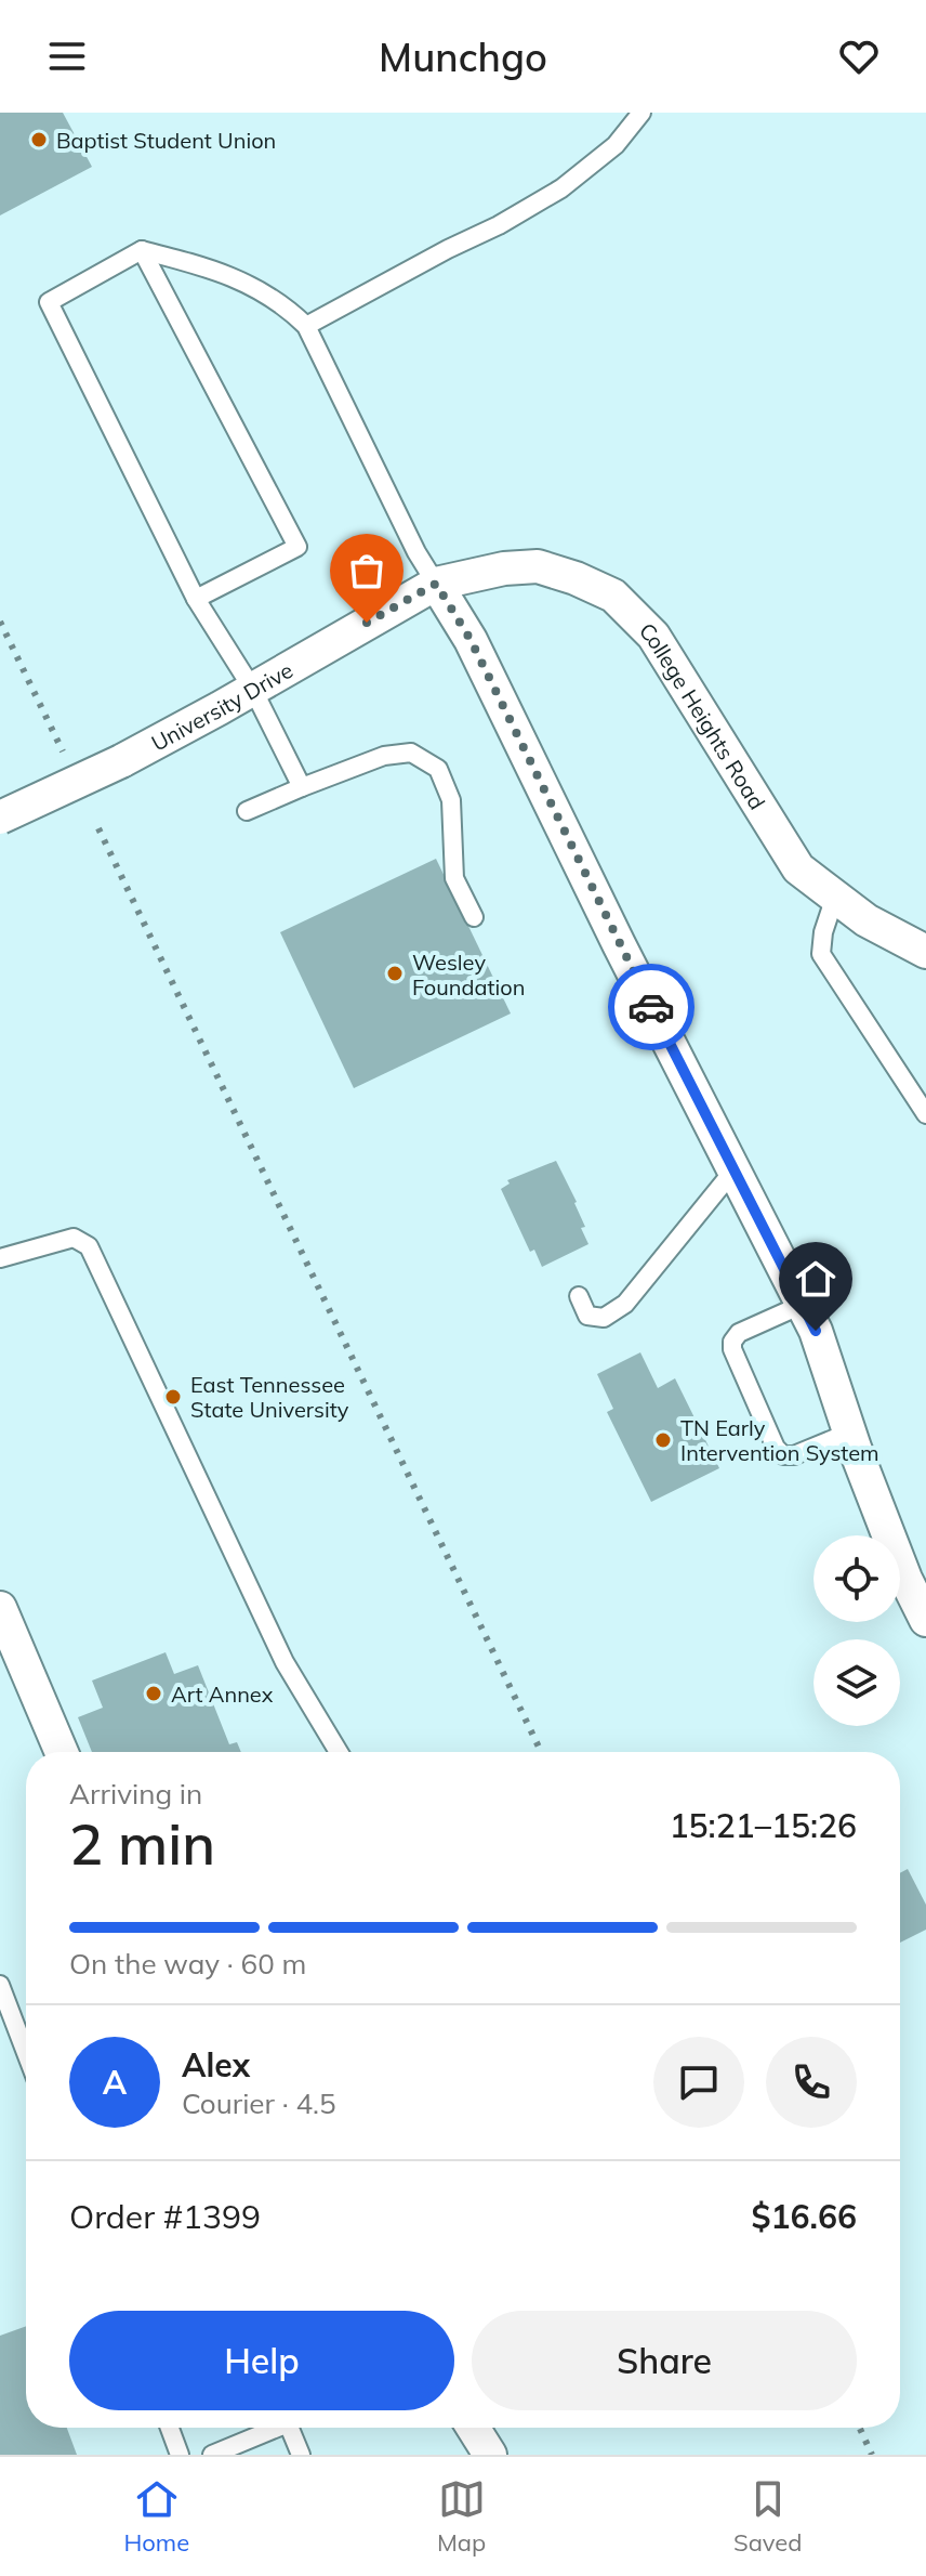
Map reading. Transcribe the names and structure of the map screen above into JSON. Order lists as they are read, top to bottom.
{
  "streets": {
    "street": ["University Drive", "College Heights Road"]
  },
  "crossings": [
    ["University Drive", "College Heights Road"]
  ],
  "places": [
    "Baptist Student Union",
    "Wesley Foundation",
    "East Tennessee State University",
    "TN Early Intervention System",
    "Art Annex"
  ],
  "page": {
    "header": "Munchgo",
    "heading": ["2 min", "Arriving in", "15:21–15:26"],
    "panel": [
      "Alex",
      "Courier · 4.5",
      "Order #1399",
      "$16.66"
    ],
    "bar": "On the way · 60 m",
    "round": "A",
    "buttons": ["Help", "Share"],
    "tabs": ["Home", "Map", "Saved"]
  }
}
